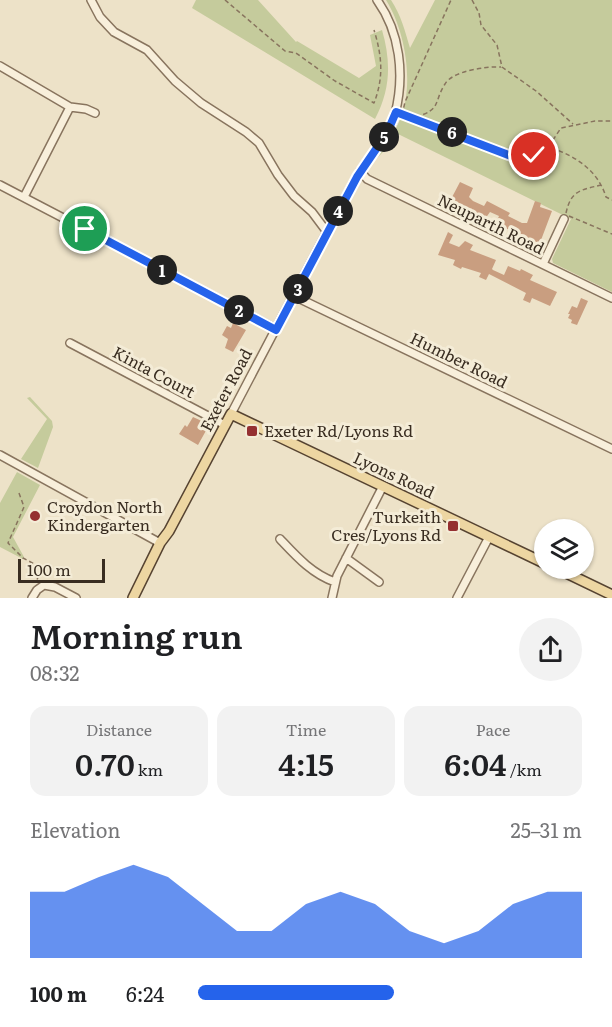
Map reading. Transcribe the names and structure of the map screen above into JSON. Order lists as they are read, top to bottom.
{
  "streets": {
    "main road": ["Exeter Road", "Lyons Road"],
    "street": ["Neuparth Road", "Humber Road", "Kinta Court"]
  },
  "crossings": [
    ["Neuparth Road", "Exeter Road"],
    ["Humber Road", "Exeter Road"],
    ["Kinta Court", "Exeter Road"],
    ["Exeter Road", "Lyons Road"]
  ],
  "places": {
    "transit": ["Exeter Rd/Lyons Rd", "Turkeith Cres/Lyons Rd"],
    "other": ["Croydon North Kindergarten"]
  },
  "scale_bar": "100 m",
  "page": {
    "pins": [
      "6",
      "5",
      "4",
      "1",
      "3",
      "2"
    ],
    "scale": "100 m",
    "heading": ["Morning run", "08:32"],
    "stats": [
      ["Distance", "0.70 km"],
      ["Time", "4:15"],
      ["Pace", "6:04 /km"]
    ],
    "chart": ["Elevation", "25–31 m"],
    "list": [
      {
        "name": "100 m",
        "note": "6:24"
      }
    ]
  }
}
